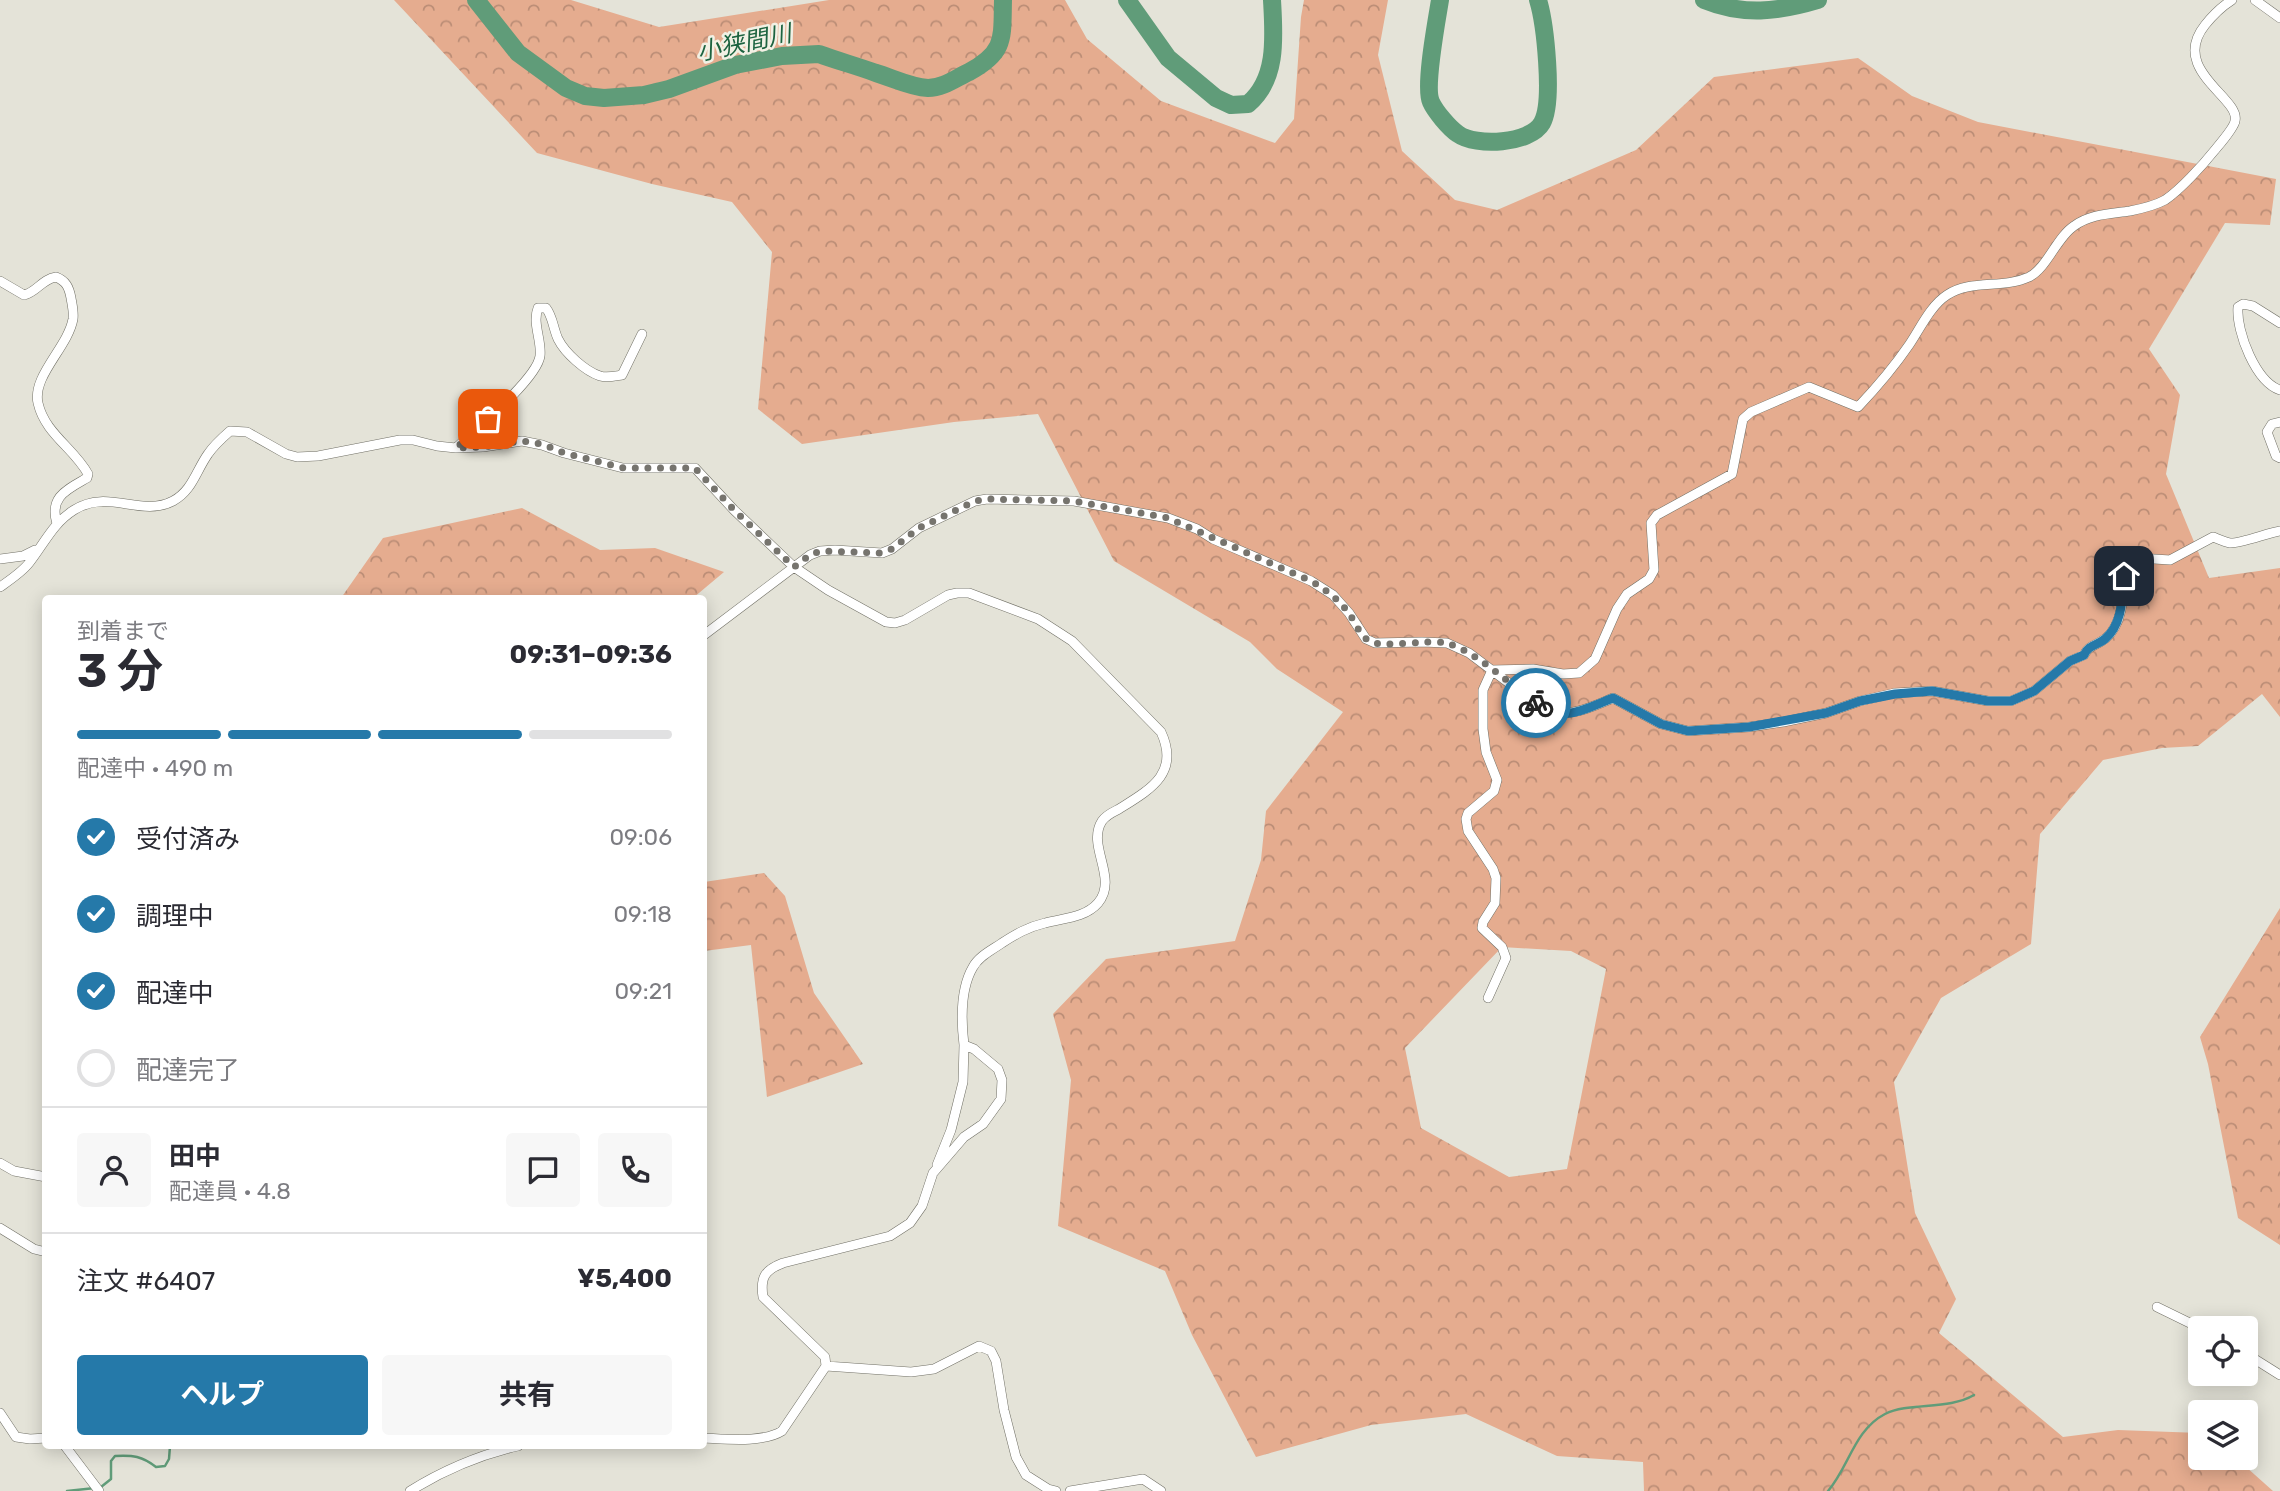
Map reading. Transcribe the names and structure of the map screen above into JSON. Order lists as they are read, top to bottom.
{
  "water": ["小狭間川"],
  "page": {
    "heading": ["3 分", "到着まで", "09:31–09:36"],
    "panel": [
      "田中",
      "配達員 · 4.8",
      "注文 #6407",
      "¥5,400"
    ],
    "bar": "配達中 · 490 m",
    "list": [
      ["受付済み", "09:06"],
      ["調理中", "09:18"],
      ["配達中", "09:21"],
      "配達完了"
    ],
    "buttons": ["ヘルプ", "共有"]
  }
}
